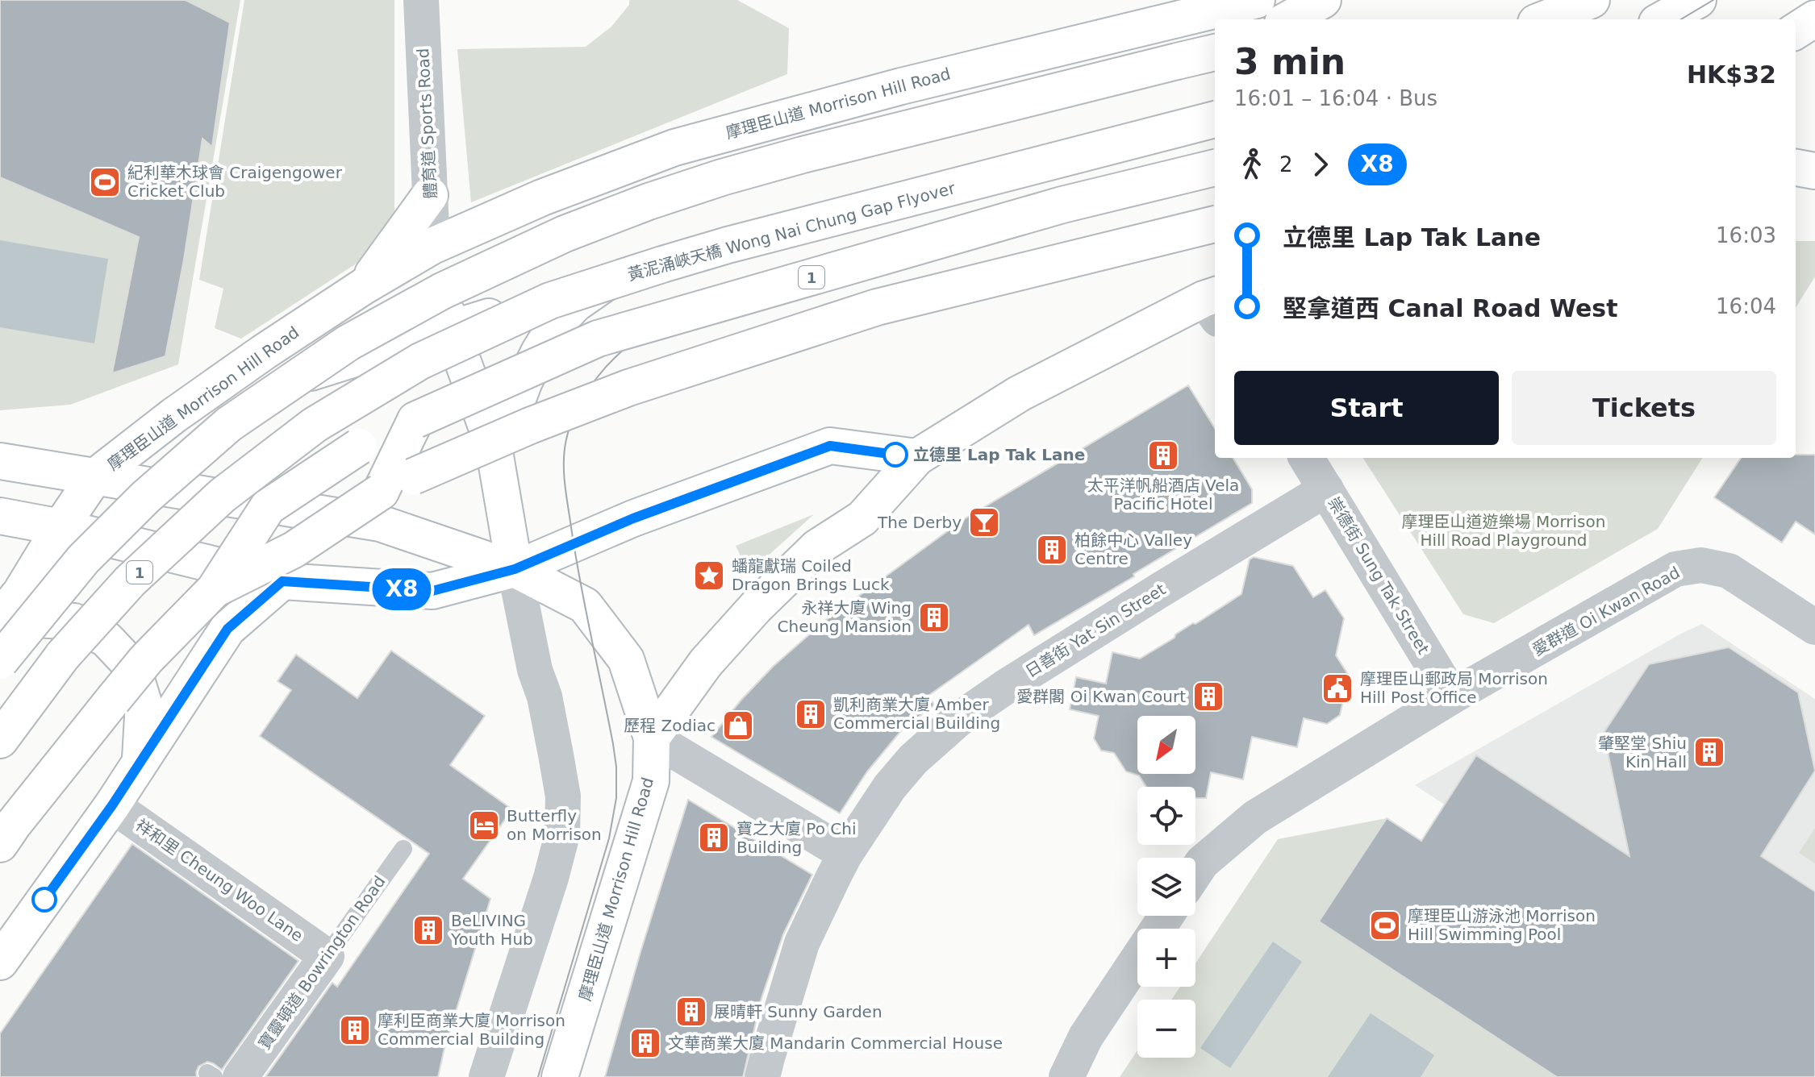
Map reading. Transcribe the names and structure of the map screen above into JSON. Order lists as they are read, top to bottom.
{
  "streets": {
    "main road": ["摩理臣山道 Morrison Hill Road", "黃泥涌峽天橋 Wong Nai Chung Gap Flyover", "1"],
    "street": [
      "體育道 Sports Road",
      "崇德街 Sung Tak Street",
      "愛群道 Oi Kwan Road",
      "日善街 Yat Sin Street",
      "祥和里 Cheung Woo Lane",
      "寶靈頓道 Bowrington Road"
    ]
  },
  "crossings": [
    ["摩理臣山道 Morrison Hill Road", "體育道 Sports Road"],
    ["崇德街 Sung Tak Street", "愛群道 Oi Kwan Road"],
    ["崇德街 Sung Tak Street", "日善街 Yat Sin Street"],
    ["祥和里 Cheung Woo Lane", "寶靈頓道 Bowrington Road"]
  ],
  "parks": ["摩理臣山道遊樂場 Morrison Hill Road Playground"],
  "places": {
    "sports": ["紀利華木球會 Craigengower Cricket Club", "摩理臣山游泳池 Morrison Hill Swimming Pool"],
    "other": ["立德里 Lap Tak Lane"],
    "building": [
      "太平洋帆船酒店 Vela Pacific Hotel",
      "柏餘中心 Valley Centre",
      "永祥大廈 Wing Cheung Mansion",
      "愛群閣 Oi Kwan Court",
      "凱利商業大廈 Amber Commercial Building",
      "肇堅堂 Shiu Kin Hall",
      "寶之大廈 Po Chi Building",
      "BeLIVING Youth Hub",
      "展晴軒 Sunny Garden",
      "摩利臣商業大廈 Morrison Commercial Building",
      "文華商業大廈 Mandarin Commercial House"
    ],
    "bar": ["The Derby"],
    "place": ["蟠龍獻瑞 Coiled Dragon Brings Luck"],
    "public building": ["摩理臣山郵政局 Morrison Hill Post Office"],
    "shop": ["歷程 Zodiac"],
    "hotel": ["Butterfly on Morrison"]
  },
  "lines": ["bus line X8"],
  "north": "bottom left",
  "page": {
    "on_map": "X8",
    "heading": ["3 min", "16:01 – 16:04 · Bus", "HK$32"],
    "legs": ["2", "X8"],
    "list": [
      {
        "name": "立德里 Lap Tak Lane",
        "value": "16:03"
      },
      {
        "name": "堅拿道西 Canal Road West",
        "value": "16:04"
      }
    ],
    "buttons": ["Start", "Tickets"],
    "map_buttons": ["+", "−"]
  }
}
